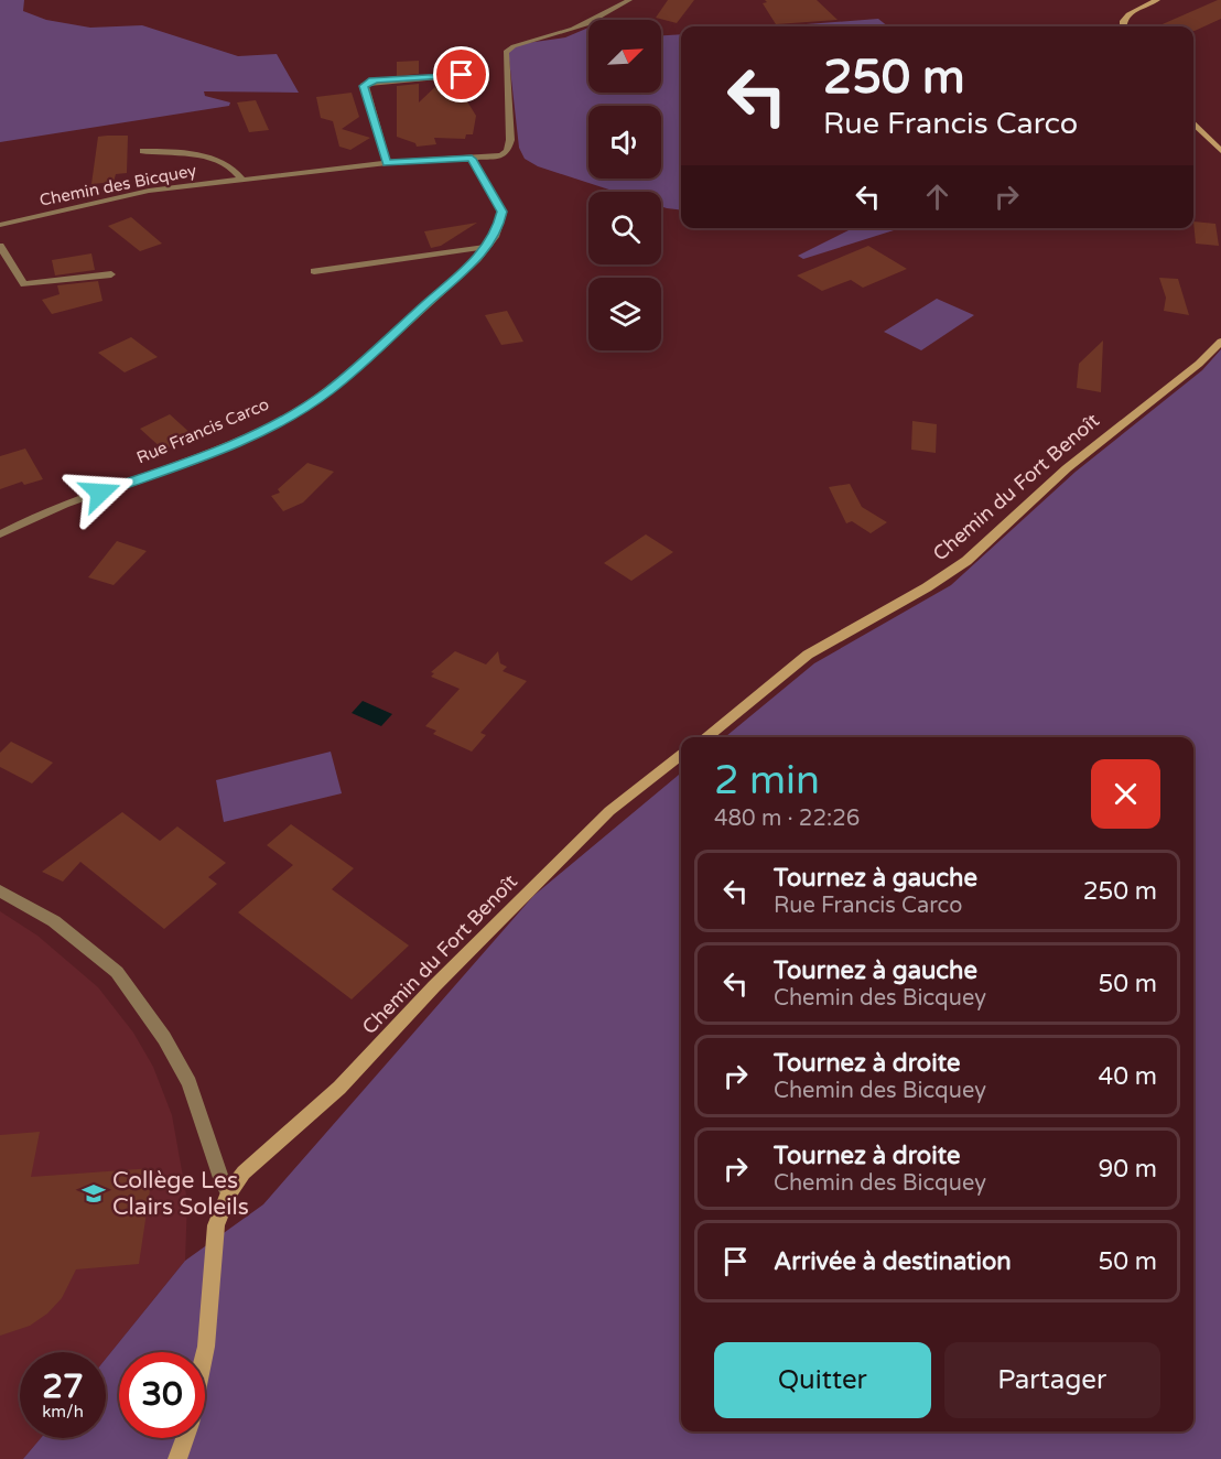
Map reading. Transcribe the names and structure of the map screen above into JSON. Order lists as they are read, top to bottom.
{
  "streets": {
    "street": ["Chemin des Bicquey", "Rue Francis Carco", "Chemin du Fort Benoît"]
  },
  "crossings": [
    ["Chemin des Bicquey", "Rue Francis Carco"]
  ],
  "places": {
    "school or university": ["Collège Les Clairs Soleils"]
  },
  "north": "top right",
  "page": {
    "turn": ["250 m", "Rue Francis Carco"],
    "heading": ["2 min", "480 m · 22:26"],
    "list": [
      {
        "name": "Tournez à gauche",
        "note": "Rue Francis Carco",
        "value": "250 m"
      },
      {
        "name": "Tournez à gauche",
        "note": "Chemin des Bicquey",
        "value": "50 m"
      },
      {
        "name": "Tournez à droite",
        "note": "Chemin des Bicquey",
        "value": "40 m"
      },
      {
        "name": "Tournez à droite",
        "note": "Chemin des Bicquey",
        "value": "90 m"
      },
      {
        "name": "Arrivée à destination",
        "value": "50 m"
      }
    ],
    "buttons": ["Quitter", "Partager"],
    "speed": "27 km/h",
    "limit": "30"
  }
}
